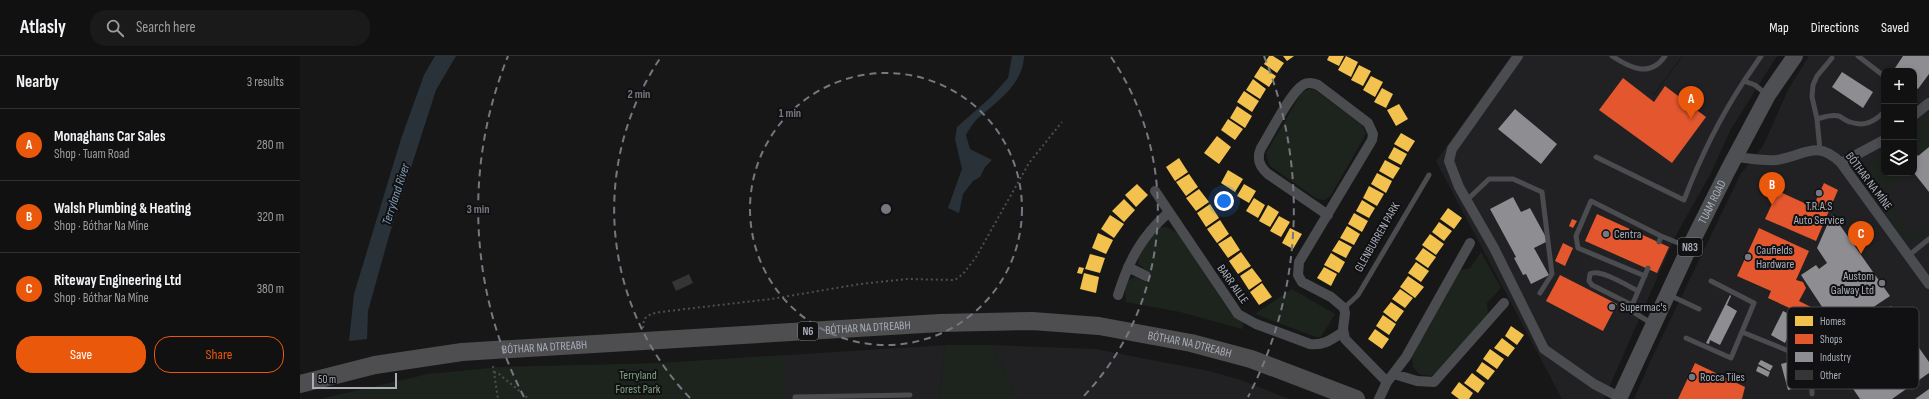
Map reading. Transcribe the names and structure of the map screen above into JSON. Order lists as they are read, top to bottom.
{
  "streets": {
    "highway": ["BÓTHAR NA DTREABH", "N6"],
    "main road": ["TUAM ROAD", "N83"],
    "street": ["BÓTHAR NA MÍNE", "BARR AILLE"],
    "lane": ["GLENBURREN PARK"]
  },
  "water": ["Terryland River"],
  "parks": ["Terryland Forest Park"],
  "places": [
    "T.R.A.S Auto Service",
    "Centra",
    "Caufields Hardware",
    "Austom Galway Ltd",
    "Supermac's",
    "Rocca Tiles"
  ],
  "legend": [
    "Homes",
    "Shops",
    "Industry",
    "Other"
  ],
  "scale_bar": "50 m",
  "page": {
    "header": "Atlasly",
    "search": "Search here",
    "nav": ["Map", "Directions", "Saved"],
    "heading": ["Nearby", "3 results"],
    "map_buttons": ["+", "−"],
    "pins": ["A", "B", "C"],
    "list": [
      {
        "mark": "A",
        "name": "Monaghans Car Sales",
        "note": "Shop · Tuam Road",
        "value": "280 m"
      },
      {
        "mark": "B",
        "name": "Walsh Plumbing & Heating",
        "note": "Shop · Bóthar Na Míne",
        "value": "320 m"
      },
      {
        "mark": "C",
        "name": "Riteway Engineering Ltd",
        "note": "Shop · Bóthar Na Míne",
        "value": "380 m"
      }
    ],
    "buttons": ["Save", "Share"],
    "scale": "50 m"
  },
  "rings": ["2 min", "1 min", "3 min"]
}
